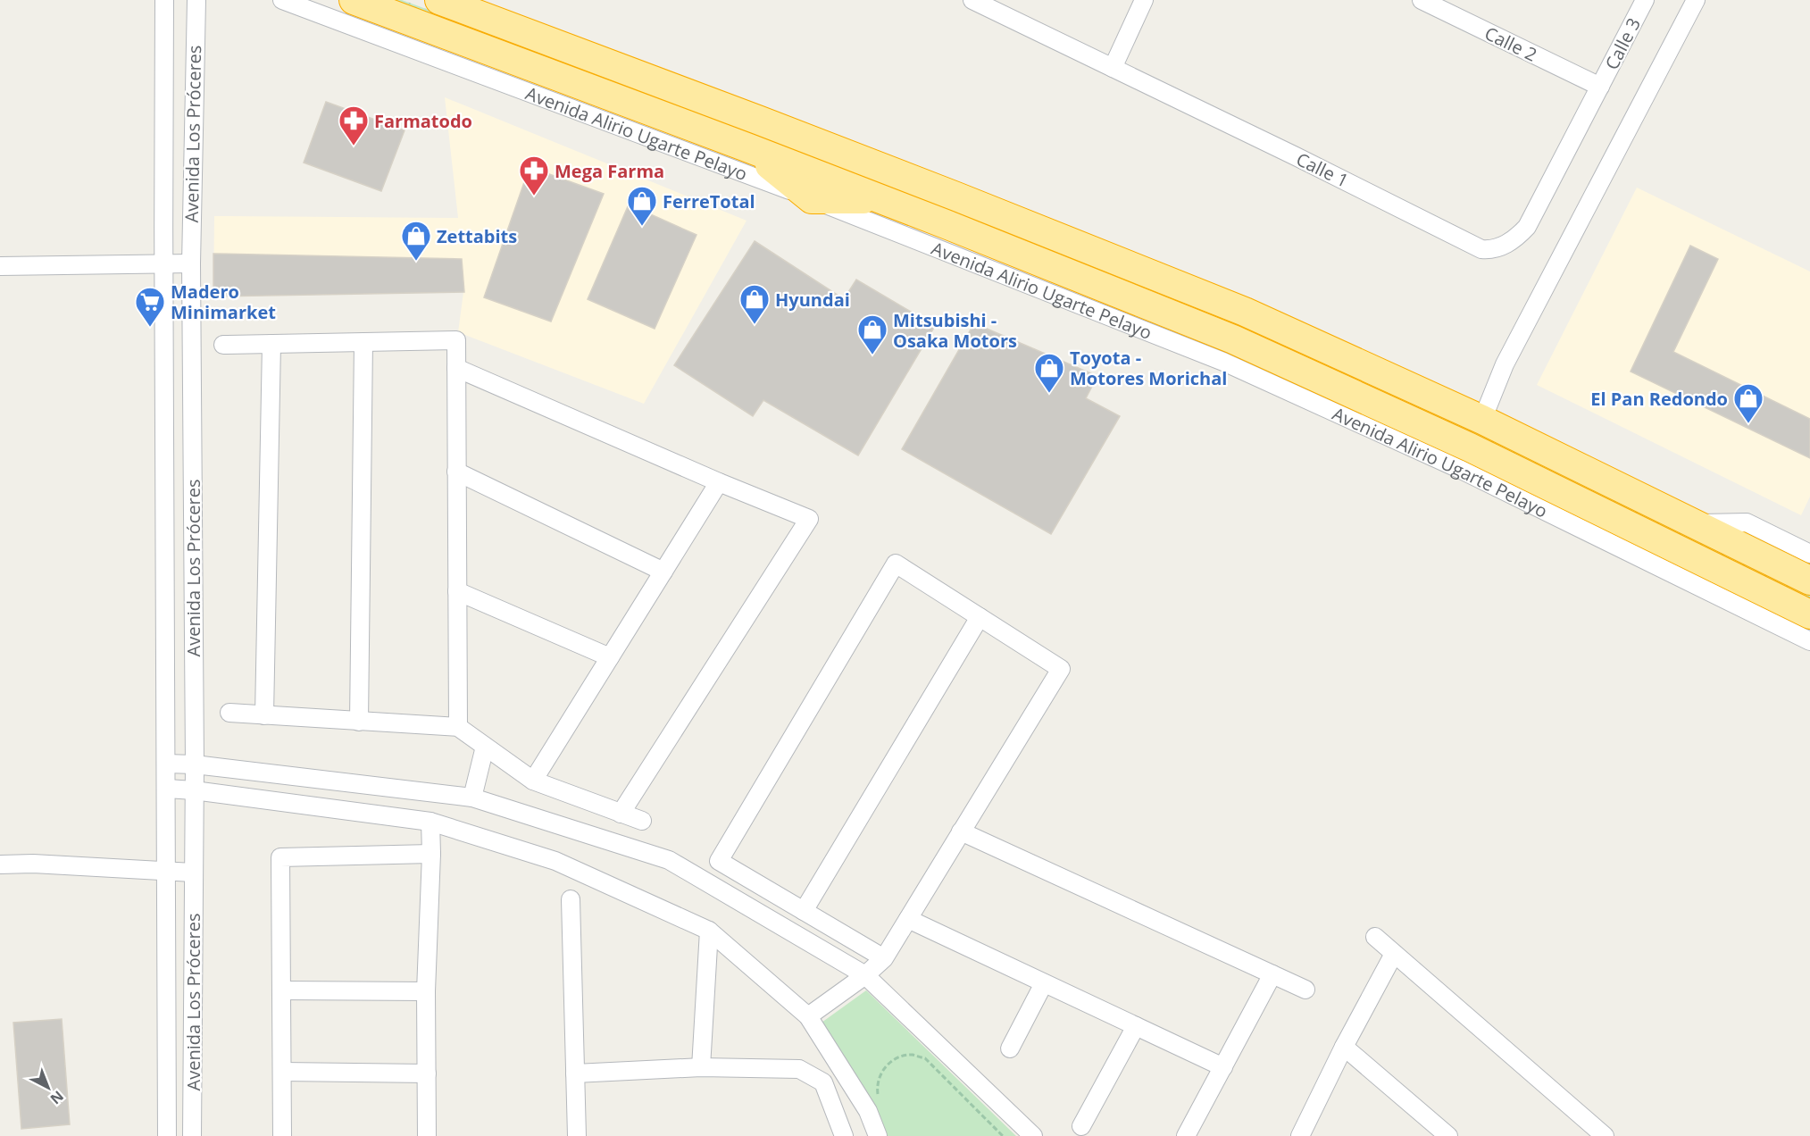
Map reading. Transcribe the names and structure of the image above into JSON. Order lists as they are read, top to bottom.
{
  "streets": {
    "highway": ["Avenida Alirio Ugarte Pelayo"],
    "street": [
      "Calle 2",
      "Calle 3",
      "Avenida Los Próceres",
      "Calle 1"
    ]
  },
  "crossings": [
    ["Calle 2", "Calle 3"],
    ["Calle 2", "Calle 1"],
    ["Calle 3", "Calle 1"]
  ],
  "places": {
    "pharmacy": ["Farmatodo", "Mega Farma"],
    "shop": [
      "FerreTotal",
      "Zettabits",
      "Hyundai",
      "Mitsubishi - Osaka Motors",
      "Toyota - Motores Morichal",
      "El Pan Redondo"
    ],
    "supermarket": ["Madero Minimarket"]
  },
  "north": "bottom right"
}
